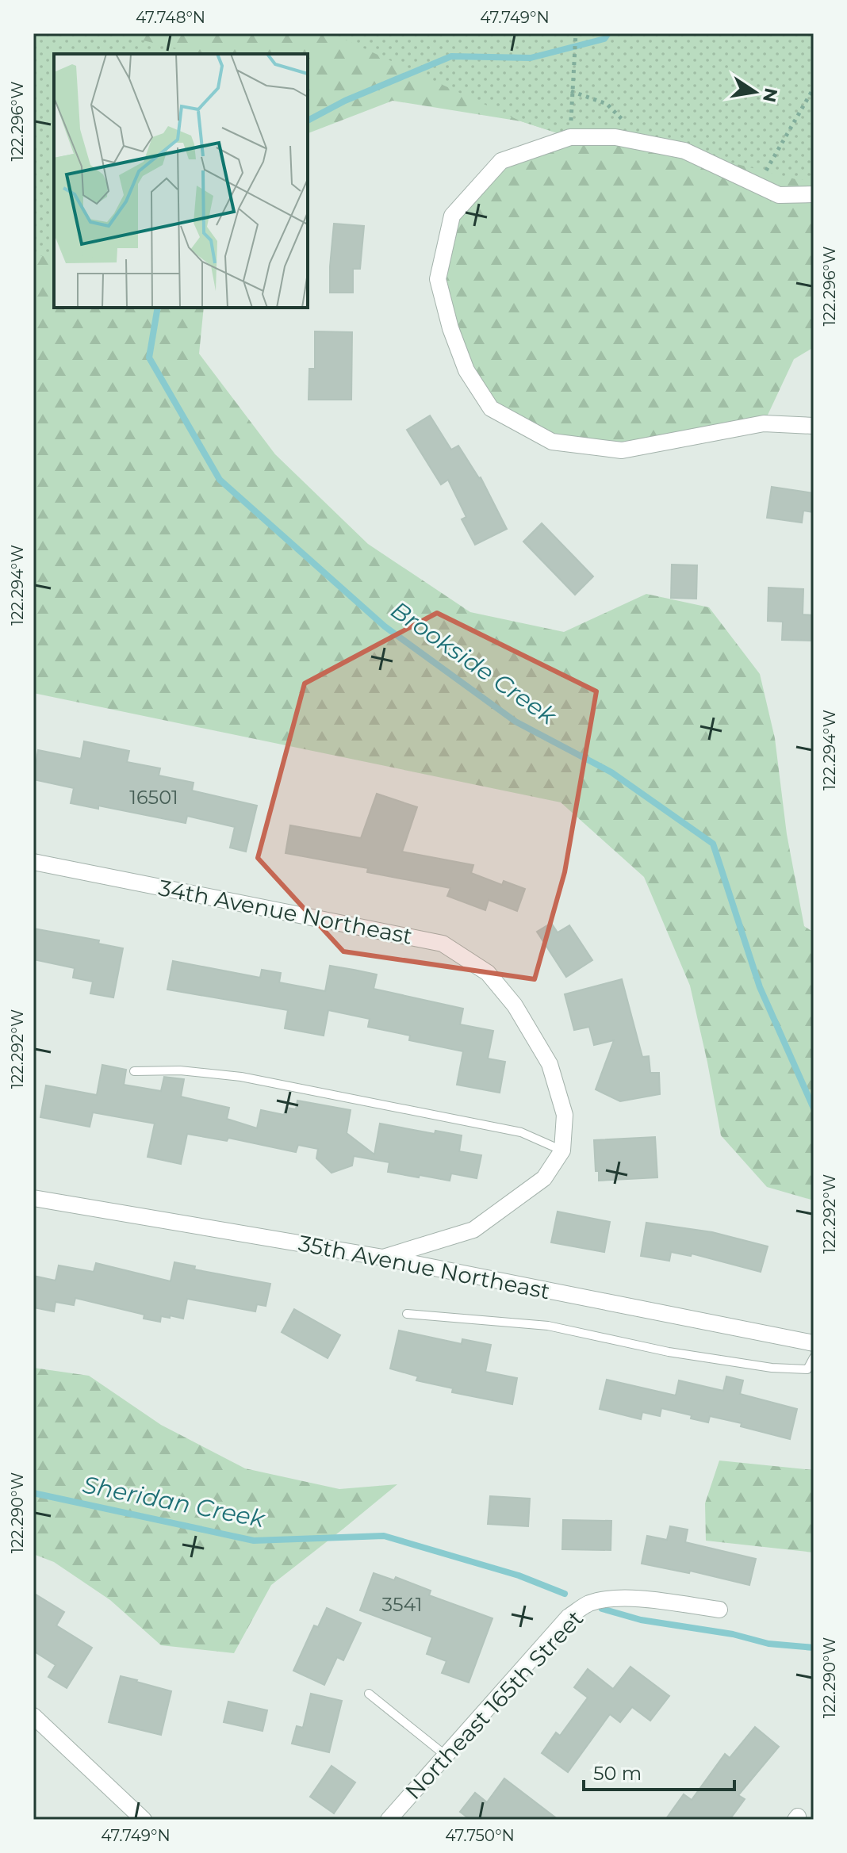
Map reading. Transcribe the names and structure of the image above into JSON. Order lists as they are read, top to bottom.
{
  "streets": {
    "street": ["34th Avenue Northeast", "35th Avenue Northeast", "Northeast 165th Street"]
  },
  "water": ["Brookside Creek", "Sheridan Creek"],
  "house_numbers": ["16501", "3541"],
  "scale_bar": "50 m",
  "north": "right",
  "coordinates": [
    "47.748°N",
    "47.749°N",
    "122.296°W",
    "122.294°W",
    "122.292°W",
    "122.290°W",
    "47.750°N"
  ]
}
